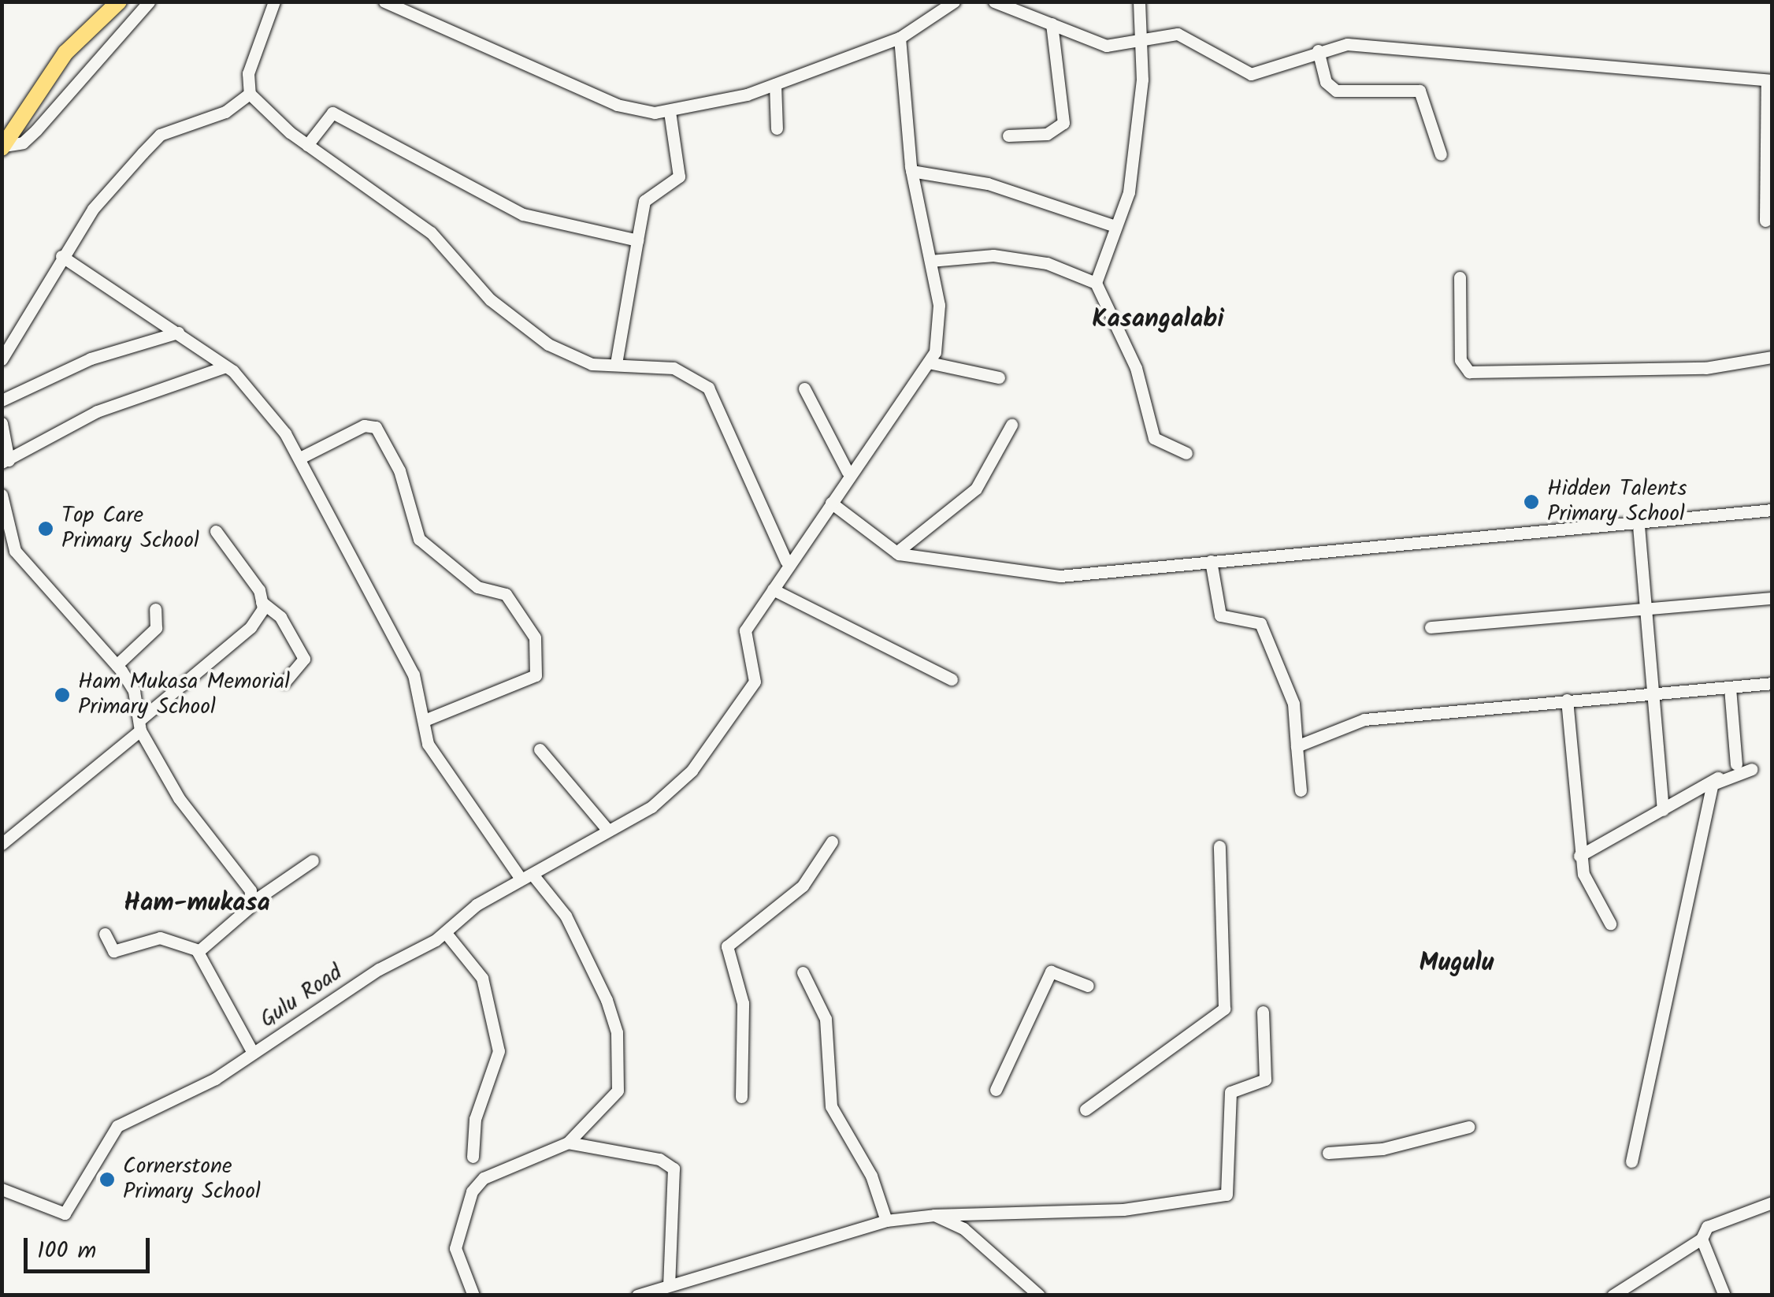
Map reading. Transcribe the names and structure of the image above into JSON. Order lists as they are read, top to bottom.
{
  "streets": {
    "street": ["Gulu Road"]
  },
  "districts": ["Kasangalabi", "Ham-mukasa", "Mugulu"],
  "places": [
    "Hidden Talents Primary School",
    "Top Care Primary School",
    "Ham Mukasa Memorial Primary School",
    "Cornerstone Primary School"
  ],
  "scale_bar": "100 m"
}
